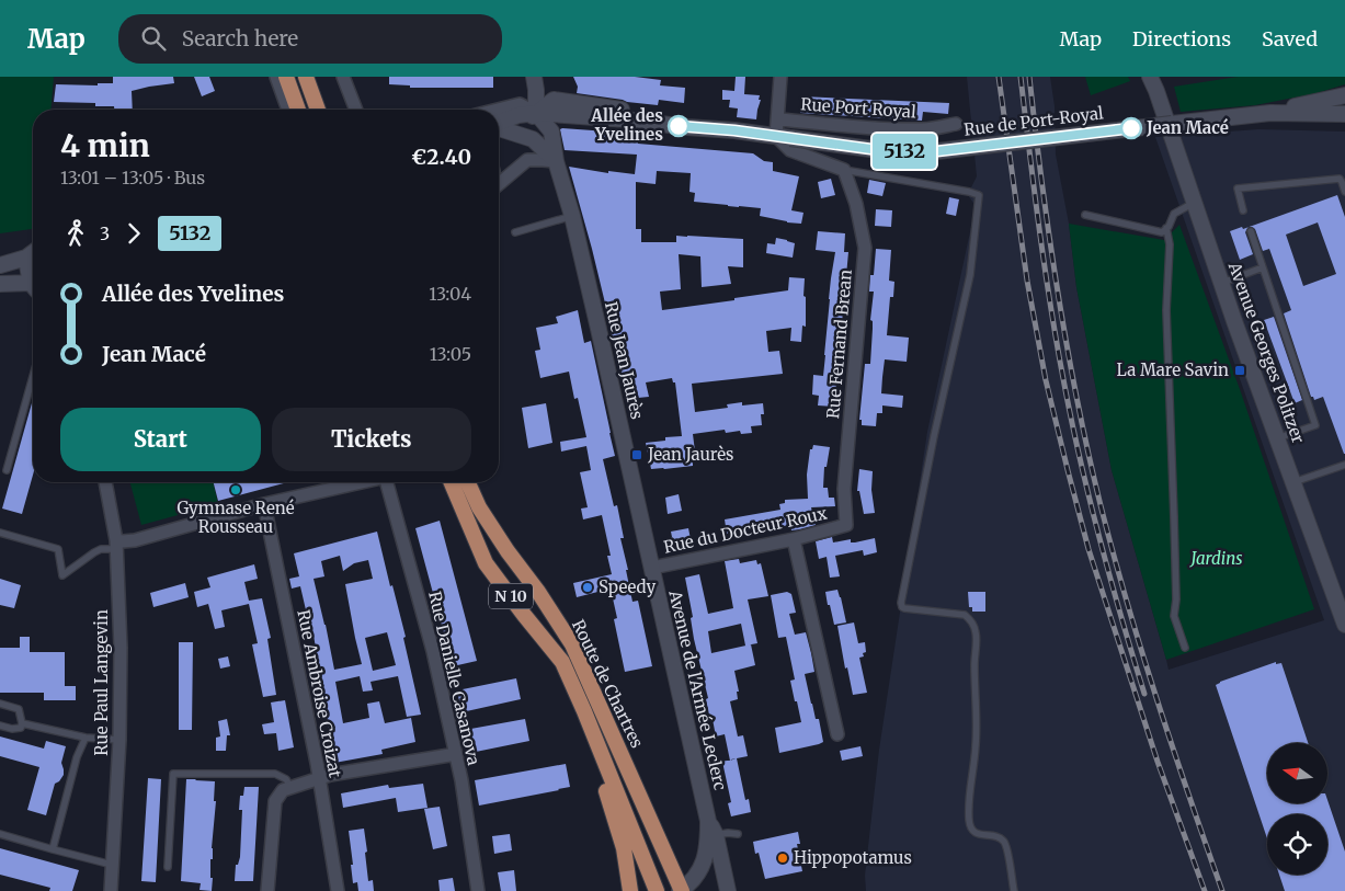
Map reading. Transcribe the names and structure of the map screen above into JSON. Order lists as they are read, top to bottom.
{
  "streets": {
    "main road": ["N 10", "Route de Chartres"],
    "street": [
      "Rue Port Royal",
      "Rue de Port-Royal",
      "Rue Fernand Brean",
      "Avenue Georges Politzer",
      "Rue Jean Jaurès",
      "Rue du Docteur Roux",
      "Rue Danielle Casanova",
      "Rue Paul Langevin",
      "Avenue de l'Armée Leclerc",
      "Rue Ambroise Croizat"
    ]
  },
  "crossings": [
    ["Rue Port Royal", "Rue de Port-Royal"],
    ["Rue de Port-Royal", "Rue Jean Jaurès"],
    ["Rue Fernand Brean", "Rue du Docteur Roux"],
    ["Rue Jean Jaurès", "Rue du Docteur Roux"],
    ["Rue Jean Jaurès", "Avenue de l'Armée Leclerc"],
    ["Rue du Docteur Roux", "Avenue de l'Armée Leclerc"],
    ["Route de Chartres", "Avenue de l'Armée Leclerc"]
  ],
  "parks": ["Jardins"],
  "places": {
    "other": [
      "Allée des Yvelines",
      "Jean Macé",
      "Gymnase René Rousseau",
      "Speedy",
      "Hippopotamus"
    ],
    "transit": ["La Mare Savin", "Jean Jaurès"]
  },
  "lines": ["bus line 5132"],
  "north": "left",
  "page": {
    "header": "Map",
    "search": "Search here",
    "nav": ["Map", "Directions", "Saved"],
    "on_map": "5132",
    "heading": ["4 min", "13:01 – 13:05 · Bus", "€2.40"],
    "legs": ["3", "5132"],
    "list": [
      {
        "name": "Allée des Yvelines",
        "value": "13:04"
      },
      {
        "name": "Jean Macé",
        "value": "13:05"
      }
    ],
    "buttons": ["Start", "Tickets"]
  }
}
